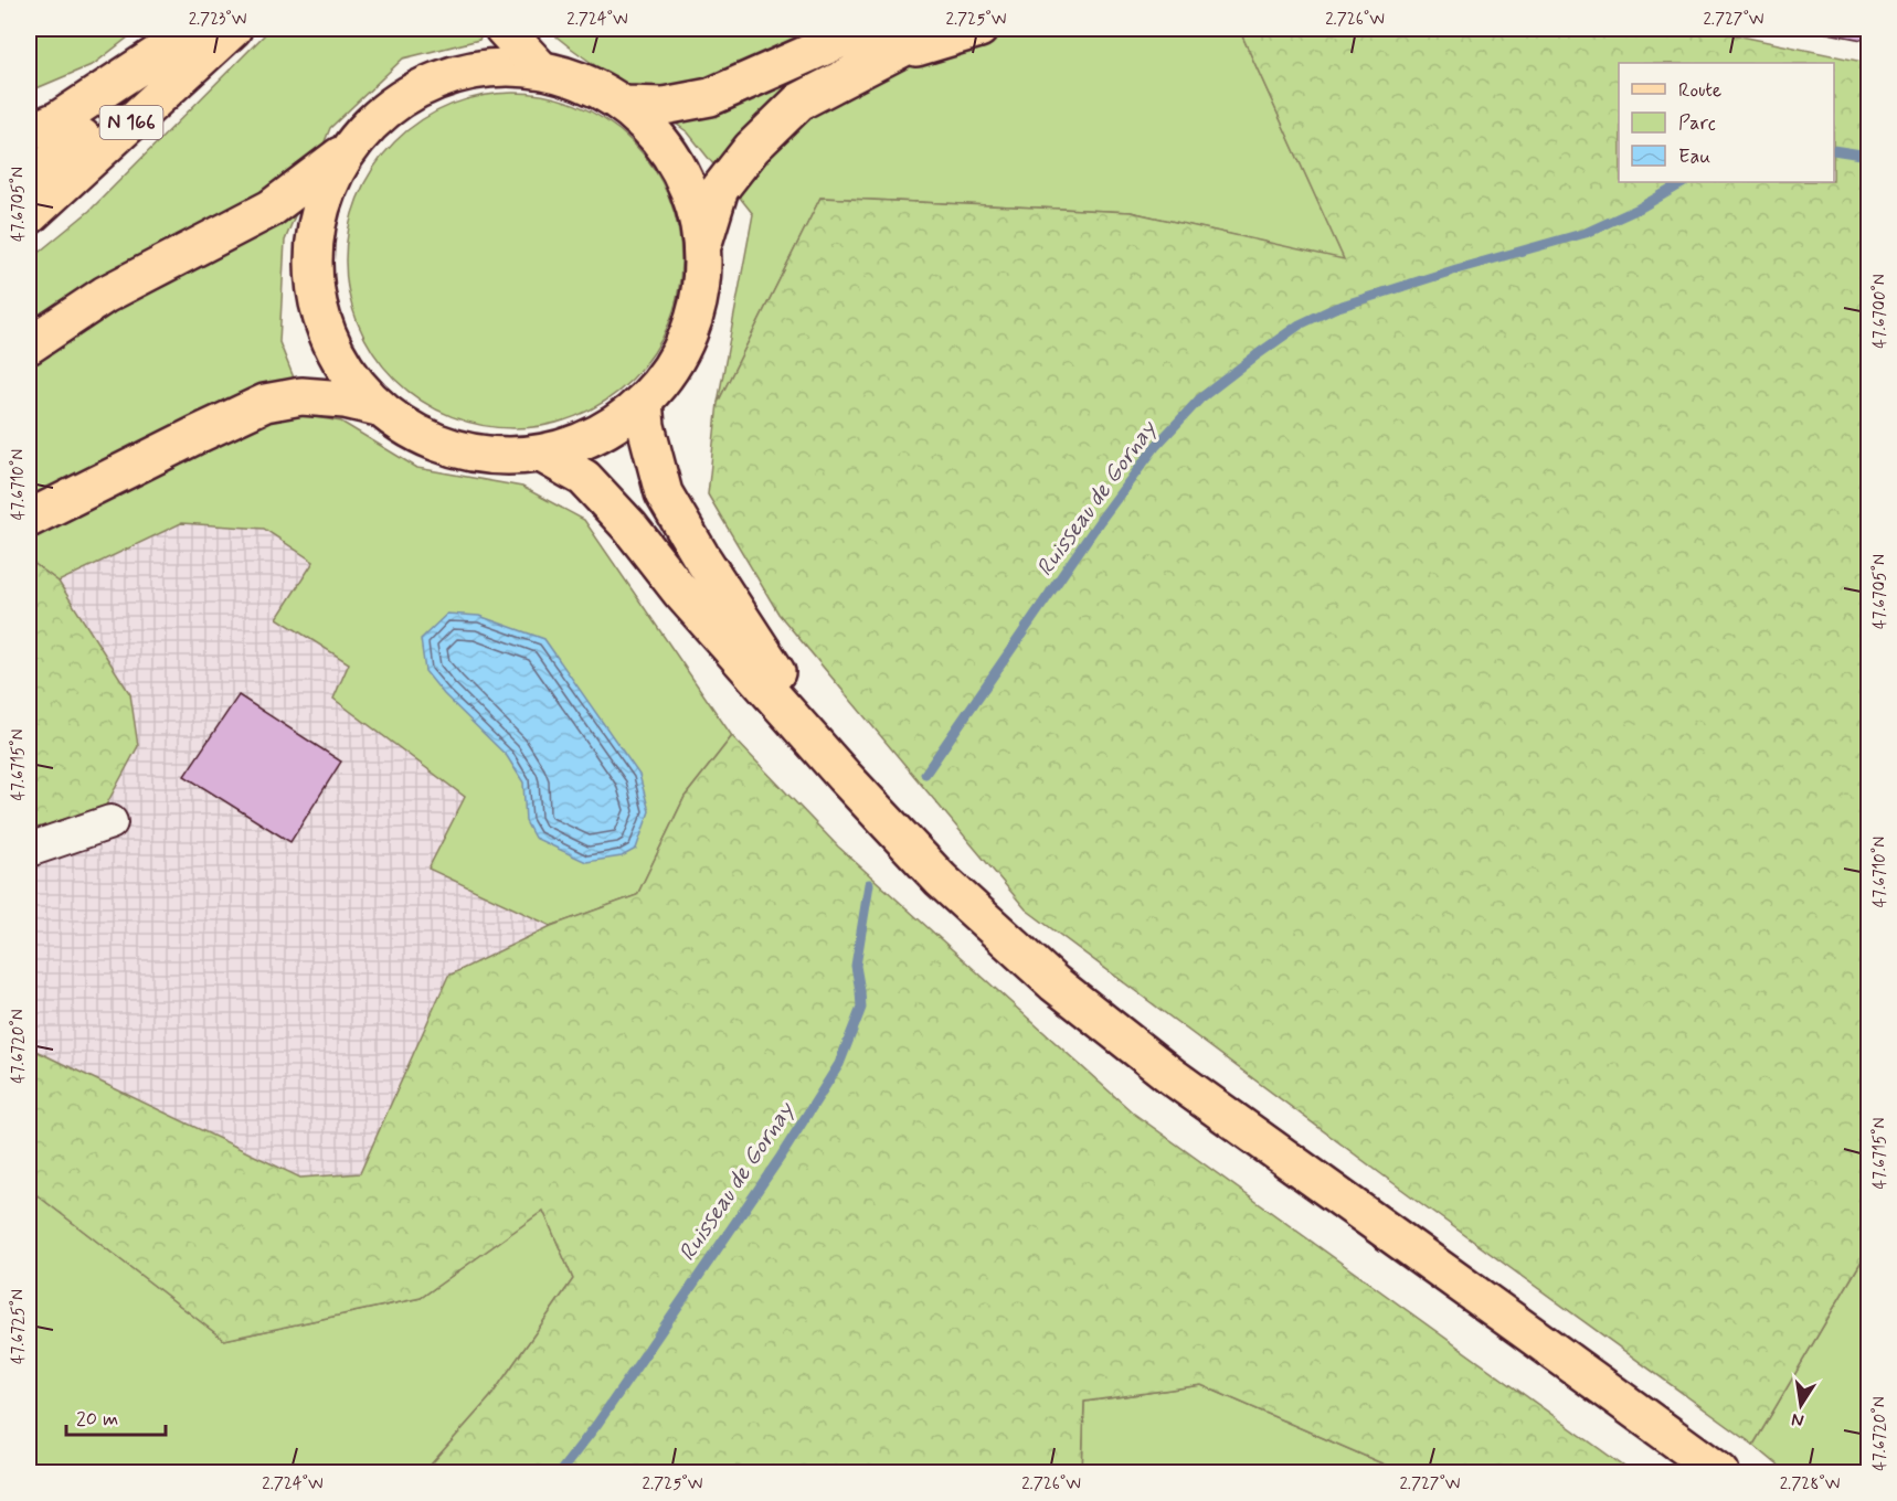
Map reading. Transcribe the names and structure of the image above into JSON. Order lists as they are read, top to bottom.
{
  "streets": {
    "main road": ["N 166"]
  },
  "water": ["Ruisseau de Gornay"],
  "legend": ["Route", "Parc", "Eau"],
  "scale_bar": "20 m",
  "north": "bottom",
  "coordinates": [
    "2.723°W",
    "2.724°W",
    "2.725°W",
    "2.726°W",
    "2.727°W",
    "47.6705°N",
    "47.6700°N",
    "47.6710°N",
    "47.6715°N",
    "47.6720°N",
    "47.6725°N",
    "2.728°W"
  ]
}
